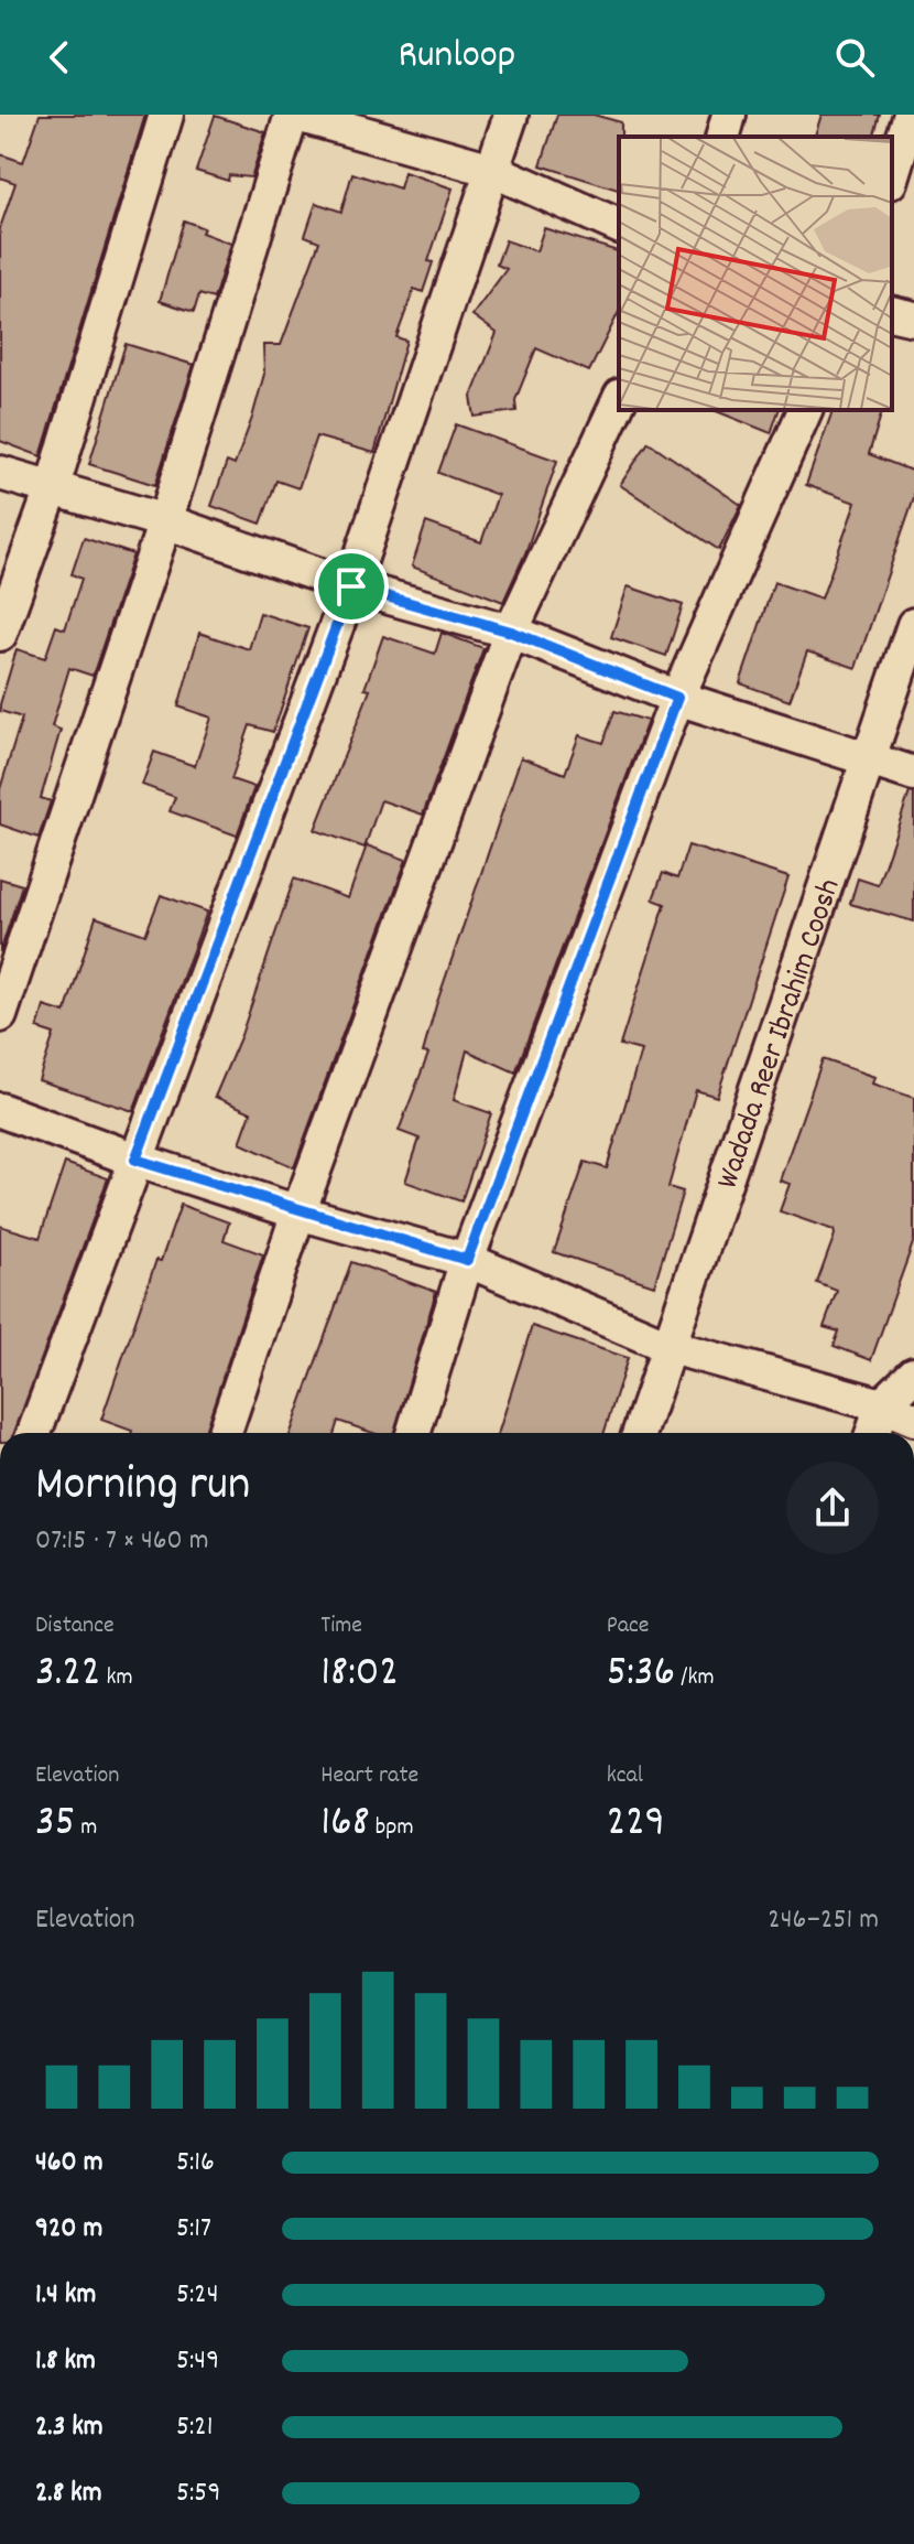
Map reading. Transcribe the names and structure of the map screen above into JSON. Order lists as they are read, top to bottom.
{
  "streets": {
    "street": ["Wadada Reer Ibrahim Coosh"]
  },
  "page": {
    "header": "Runloop",
    "heading": ["Morning run", "07:15 · 7 × 460 m"],
    "stats": [
      ["Distance", "3.22 km"],
      ["Time", "18:02"],
      ["Pace", "5:36 /km"],
      ["Elevation", "35 m"],
      ["Heart rate", "168 bpm"],
      ["kcal", "229"]
    ],
    "chart": ["Elevation", "246–251 m"],
    "list": [
      {
        "name": "460 m",
        "note": "5:16"
      },
      {
        "name": "920 m",
        "note": "5:17"
      },
      {
        "name": "1.4 km",
        "note": "5:24"
      },
      {
        "name": "1.8 km",
        "note": "5:49"
      },
      {
        "name": "2.3 km",
        "note": "5:21"
      },
      {
        "name": "2.8 km",
        "note": "5:59"
      }
    ]
  }
}
